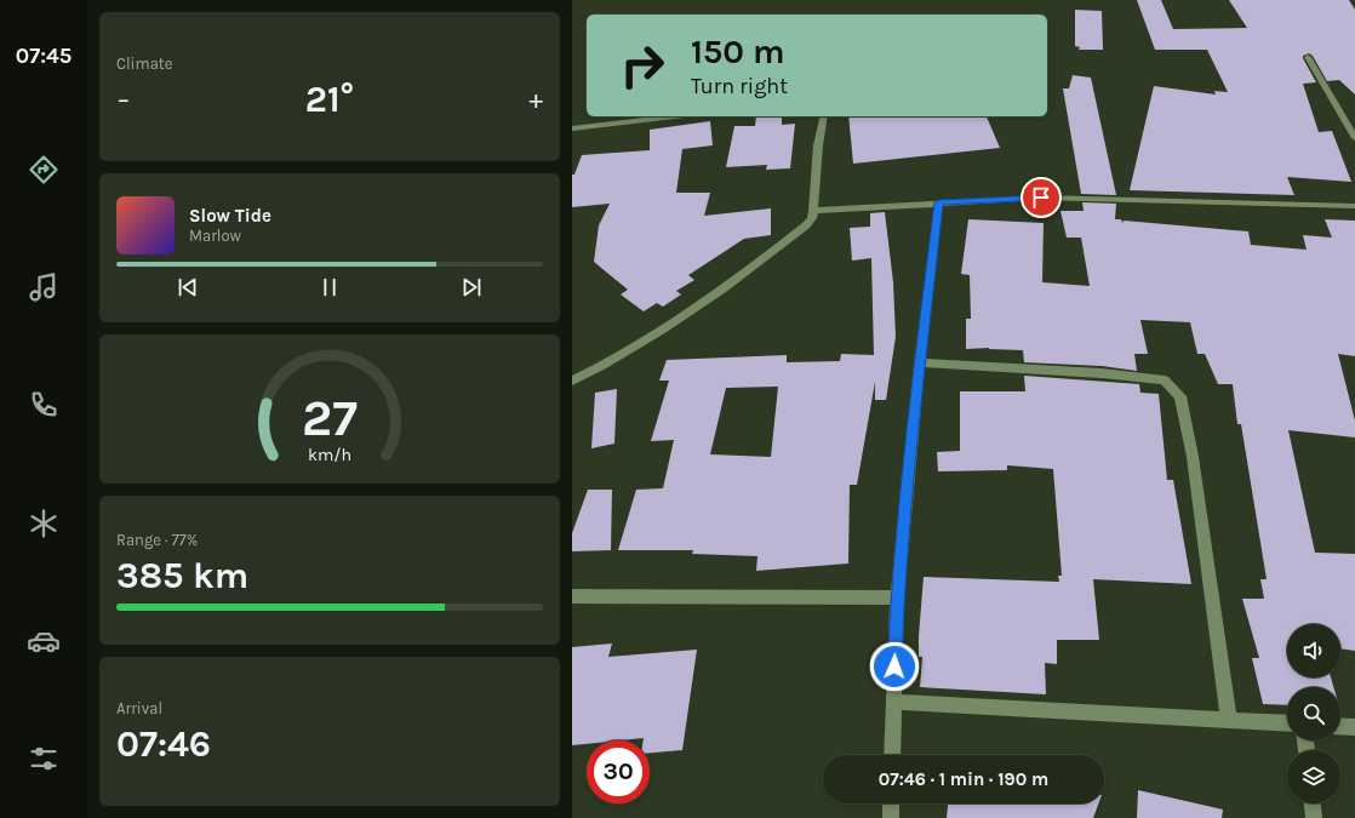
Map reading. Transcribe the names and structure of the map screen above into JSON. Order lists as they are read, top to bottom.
{
  "page": {
    "tabs": "07:45",
    "tile": [
      "Climate",
      ["Range · 77%", "385 km"],
      ["Arrival", "07:46"]
    ],
    "turn": ["150 m", "Turn right"],
    "heat": ["−", "21°", "+"],
    "song": ["Slow Tide", "Marlow"],
    "limit": "30",
    "trip": "07:46 · 1 min · 190 m",
    "gauge": ["27", "km/h"]
  }
}
